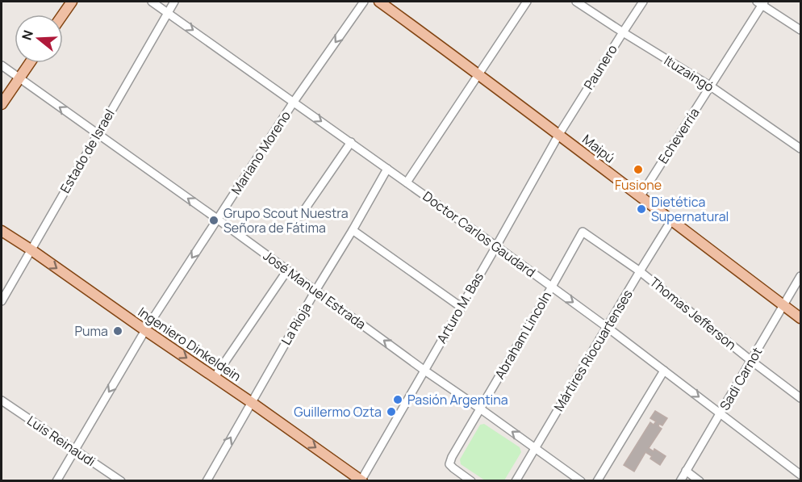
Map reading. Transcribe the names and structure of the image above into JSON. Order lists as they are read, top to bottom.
{
  "streets": {
    "main road": ["Maipú", "Ingeniero Dinkeldein"],
    "street": [
      "Paunero",
      "Ituzaingó",
      "Echeverría",
      "Estado de Israel",
      "Mariano Moreno",
      "Doctor Carlos Gaudard",
      "José Manuel Estrada",
      "Arturo M. Bas",
      "Thomas Jefferson",
      "La Rioja",
      "Abraham Lincoln",
      "Mártires Riocuartenses",
      "Sadi Carnot",
      "Luis Reinaudi"
    ]
  },
  "crossings": [
    ["Paunero", "Ituzaingó"],
    ["Paunero", "Maipú"],
    ["Paunero", "Arturo M. Bas"],
    ["Ituzaingó", "Echeverría"],
    ["Echeverría", "Maipú"],
    ["Maipú", "Arturo M. Bas"],
    ["Maipú", "Mártires Riocuartenses"],
    ["Maipú", "Sadi Carnot"],
    ["Estado de Israel", "Doctor Carlos Gaudard"],
    ["Estado de Israel", "José Manuel Estrada"],
    ["Estado de Israel", "Ingeniero Dinkeldein"],
    ["Mariano Moreno", "Doctor Carlos Gaudard"],
    ["Mariano Moreno", "José Manuel Estrada"],
    ["Mariano Moreno", "Ingeniero Dinkeldein"],
    ["Mariano Moreno", "Luis Reinaudi"],
    ["Doctor Carlos Gaudard", "Arturo M. Bas"],
    ["Doctor Carlos Gaudard", "La Rioja"],
    ["Doctor Carlos Gaudard", "Abraham Lincoln"],
    ["Doctor Carlos Gaudard", "Mártires Riocuartenses"],
    ["Doctor Carlos Gaudard", "Sadi Carnot"],
    ["José Manuel Estrada", "Arturo M. Bas"],
    ["José Manuel Estrada", "La Rioja"],
    ["José Manuel Estrada", "Abraham Lincoln"],
    ["José Manuel Estrada", "Mártires Riocuartenses"],
    ["Arturo M. Bas", "Ingeniero Dinkeldein"],
    ["Thomas Jefferson", "Abraham Lincoln"],
    ["Thomas Jefferson", "Mártires Riocuartenses"],
    ["Thomas Jefferson", "Sadi Carnot"],
    ["La Rioja", "Ingeniero Dinkeldein"]
  ],
  "one_way": [
    "Mariano Moreno",
    "Doctor Carlos Gaudard",
    "José Manuel Estrada",
    "Ingeniero Dinkeldein"
  ],
  "places": [
    "Fusione",
    "Dietética Supernatural",
    "Grupo Scout Nuestra Señora de Fátima",
    "Puma",
    "Pasión Argentina",
    "Guillermo Ozta"
  ],
  "north": "left"
}
